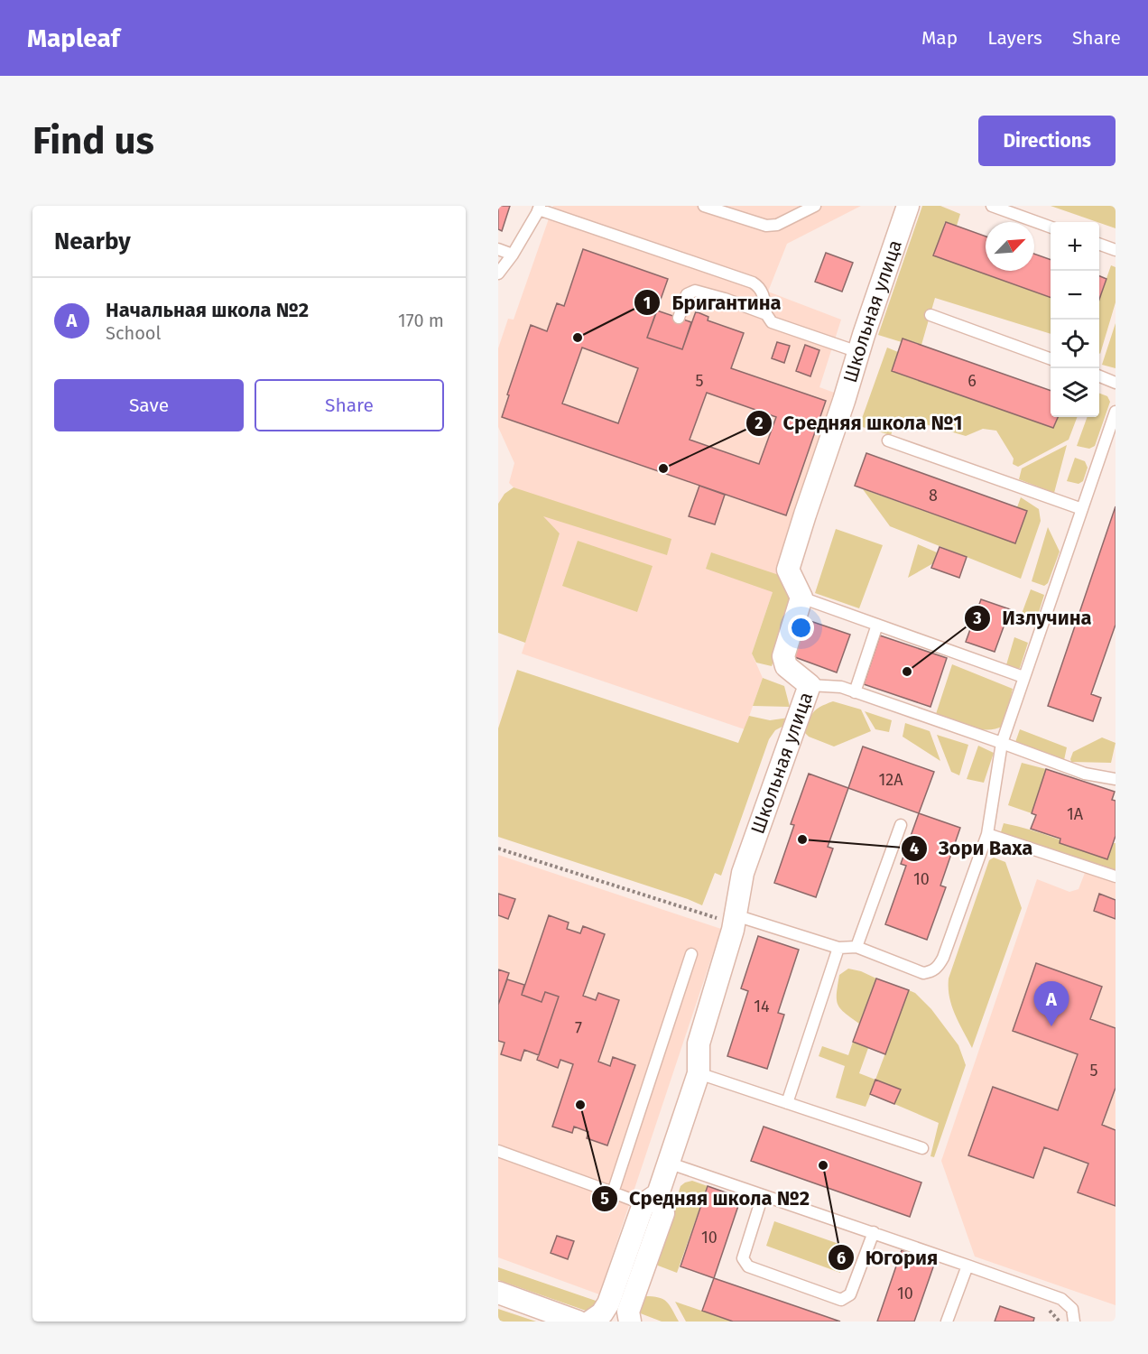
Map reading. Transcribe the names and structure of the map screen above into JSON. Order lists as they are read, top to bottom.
{
  "streets": {
    "street": ["Школьная улица"]
  },
  "places": [
    "Бригантина",
    "Средняя школа №1",
    "Излучина",
    "Зори Ваха",
    "Средняя школа №2",
    "Югория"
  ],
  "house_numbers": [
    "5",
    "6",
    "8",
    "12А",
    "1А",
    "10",
    "14",
    "7",
    "5",
    "10",
    "10"
  ],
  "north": "top right",
  "page": {
    "header": "Mapleaf",
    "nav": ["Map", "Layers", "Share"],
    "buttons": [
      "Directions",
      ["Save", "Share"]
    ],
    "title": "Find us",
    "heading": "Nearby",
    "map_buttons": ["+", "−"],
    "list": [
      {
        "mark": "A",
        "name": "Начальная школа №2",
        "note": "School",
        "value": "170 m"
      }
    ],
    "pins": "A"
  }
}
